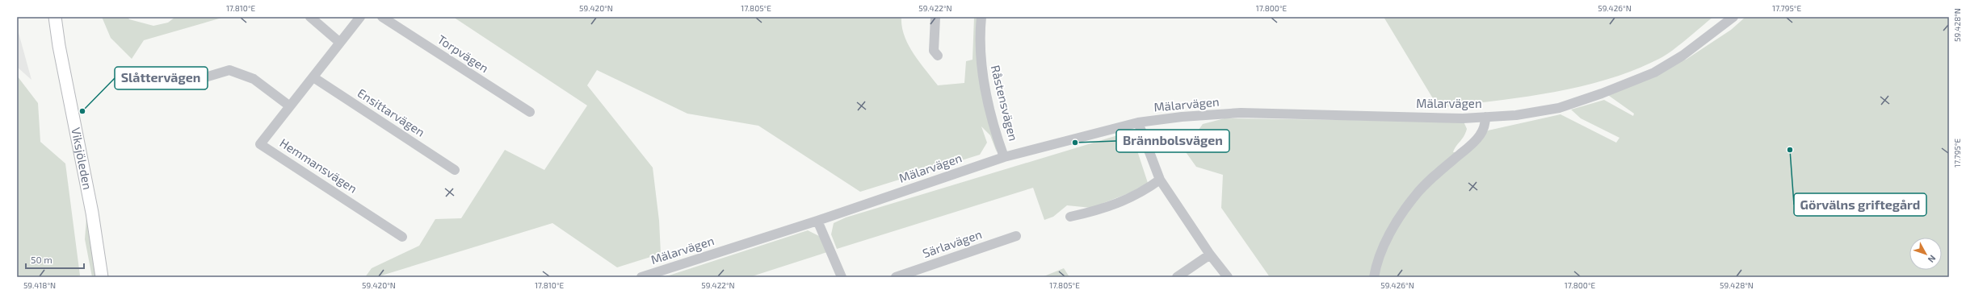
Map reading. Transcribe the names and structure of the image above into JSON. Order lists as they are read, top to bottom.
{
  "streets": {
    "main road": ["Viksjöleden"],
    "street": [
      "Torpvägen",
      "Råstensvägen",
      "Mälarvägen",
      "Ensittarvägen",
      "Hemmansvägen",
      "Särlavägen"
    ]
  },
  "crossings": [
    ["Råstensvägen", "Mälarvägen"],
    ["Ensittarvägen", "Hemmansvägen"]
  ],
  "places": ["Slåttervägen", "Brännbolsvägen", "Görvälns griftegård"],
  "scale_bar": "50 m",
  "north": "bottom right",
  "coordinates": [
    "17.810°E",
    "59.420°N",
    "17.805°E",
    "59.422°N",
    "17.800°E",
    "59.426°N",
    "17.795°E",
    "59.428°N",
    "59.418°N"
  ]
}
